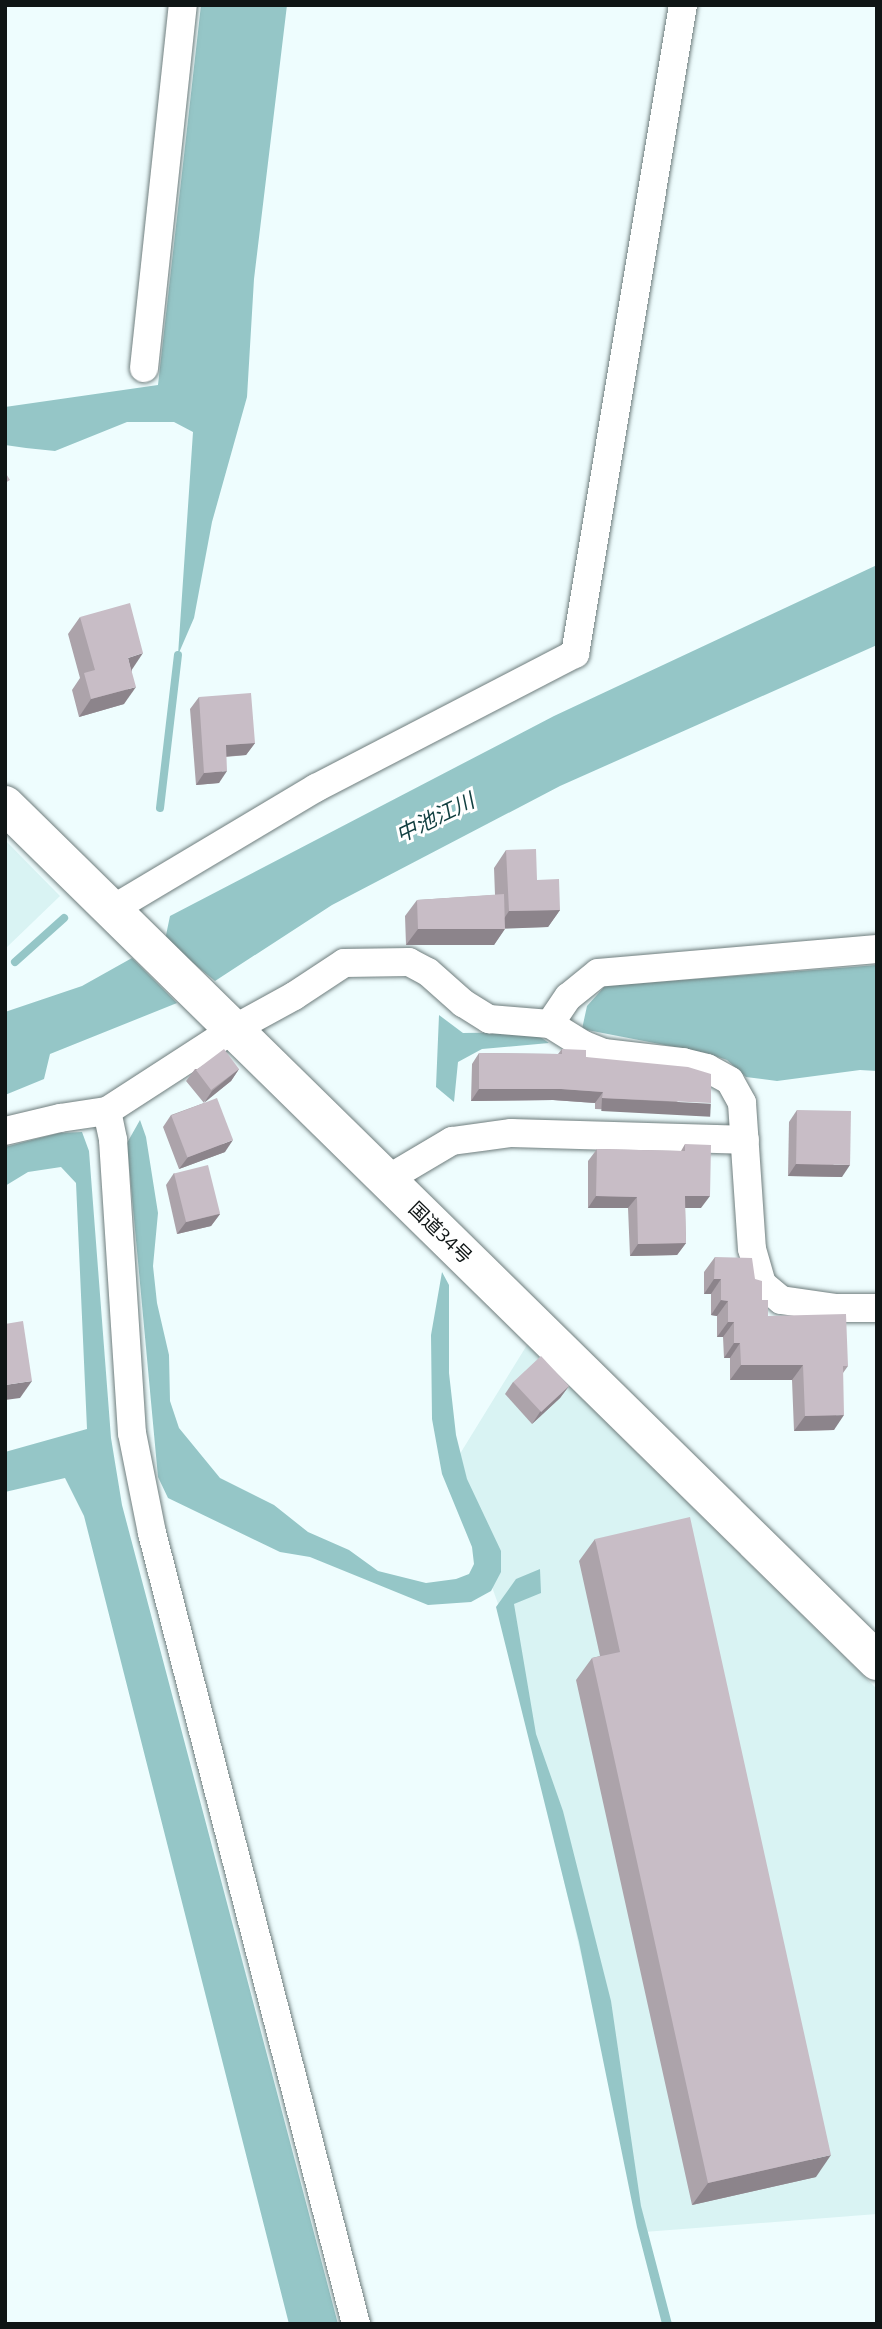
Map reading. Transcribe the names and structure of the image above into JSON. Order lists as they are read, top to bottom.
{
  "streets": {
    "highway": ["国道34号"]
  },
  "water": ["中池江川"]
}
